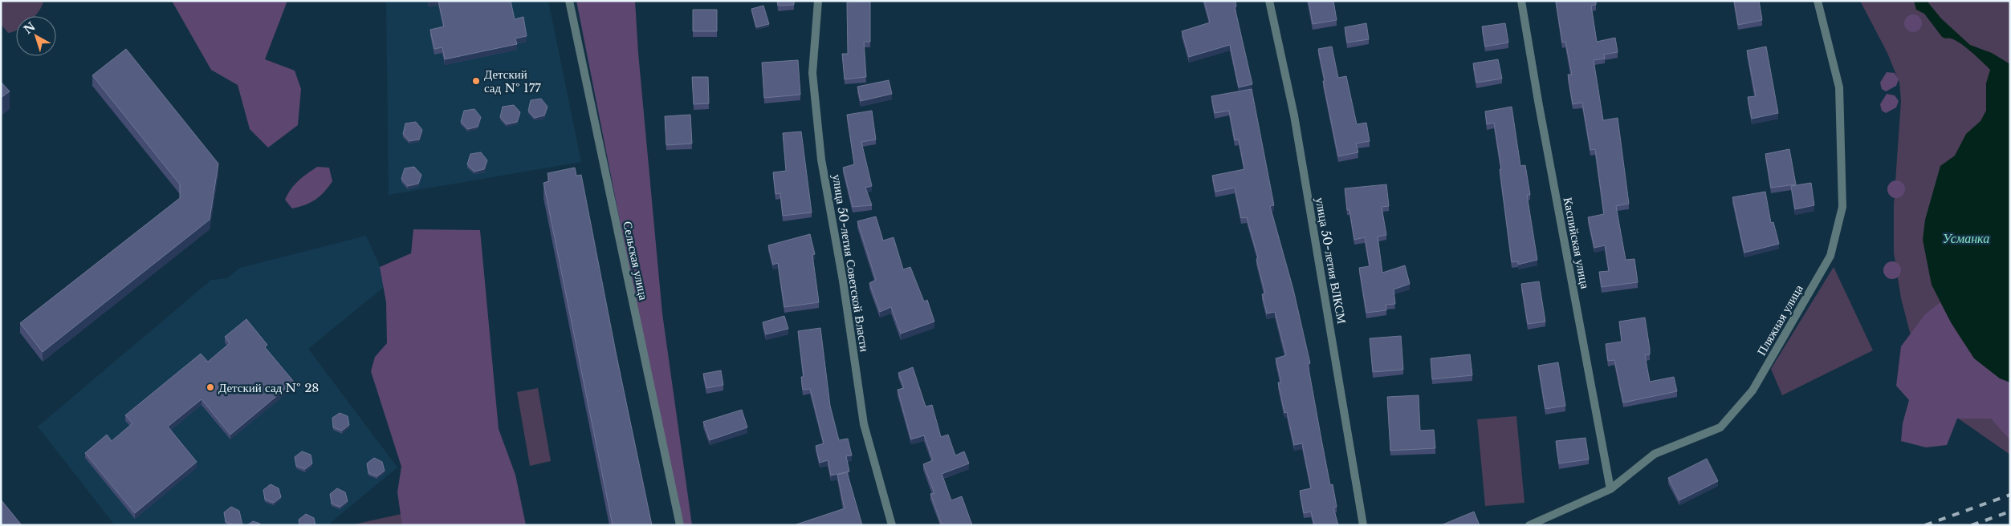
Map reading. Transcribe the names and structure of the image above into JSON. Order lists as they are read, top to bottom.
{
  "streets": {
    "street": [
      "Каспийская улица",
      "Сельская улица",
      "улица 50-летия ВЛКСМ",
      "улица 50-летия Советской Власти",
      "Пляжная улица"
    ]
  },
  "crossings": [
    ["Каспийская улица", "Пляжная улица"]
  ],
  "water": ["Усманка"],
  "places": ["Детский сад № 177", "Детский сад № 28"],
  "north": "top left"
}
